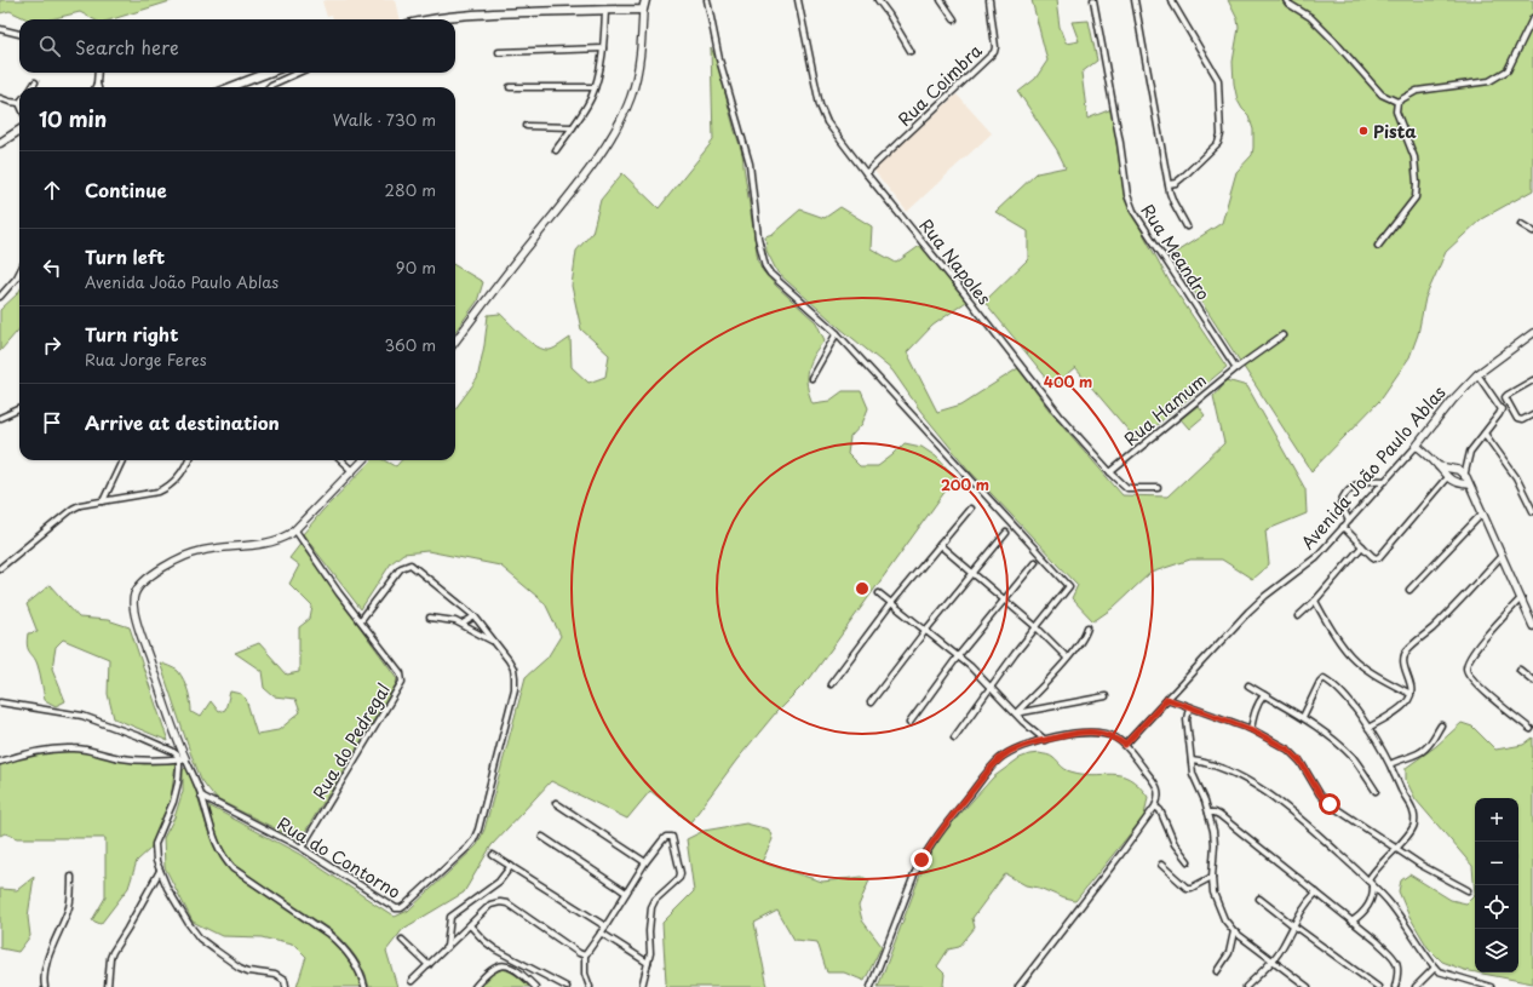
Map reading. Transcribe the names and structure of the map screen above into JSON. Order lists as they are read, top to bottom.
{
  "streets": {
    "street": [
      "Rua Coimbra",
      "Rua Meandro",
      "Rua Napoles",
      "Rua Hamum",
      "Avenida João Paulo Ablas",
      "Rua do Pedregal",
      "Rua do Contorno"
    ]
  },
  "crossings": [
    ["Rua Coimbra", "Rua Napoles"],
    ["Rua Meandro", "Rua Hamum"],
    ["Rua Napoles", "Rua Hamum"],
    ["Rua do Pedregal", "Rua do Contorno"]
  ],
  "places": ["Pista"],
  "page": {
    "search": "Search here",
    "heading": ["10 min", "Walk · 730 m"],
    "list": [
      ["Continue", "280 m"],
      ["Turn left", "Avenida João Paulo Ablas", "90 m"],
      ["Turn right", "Rua Jorge Feres", "360 m"],
      "Arrive at destination"
    ],
    "map_buttons": ["+", "−"]
  },
  "rings": ["400 m", "200 m"]
}
